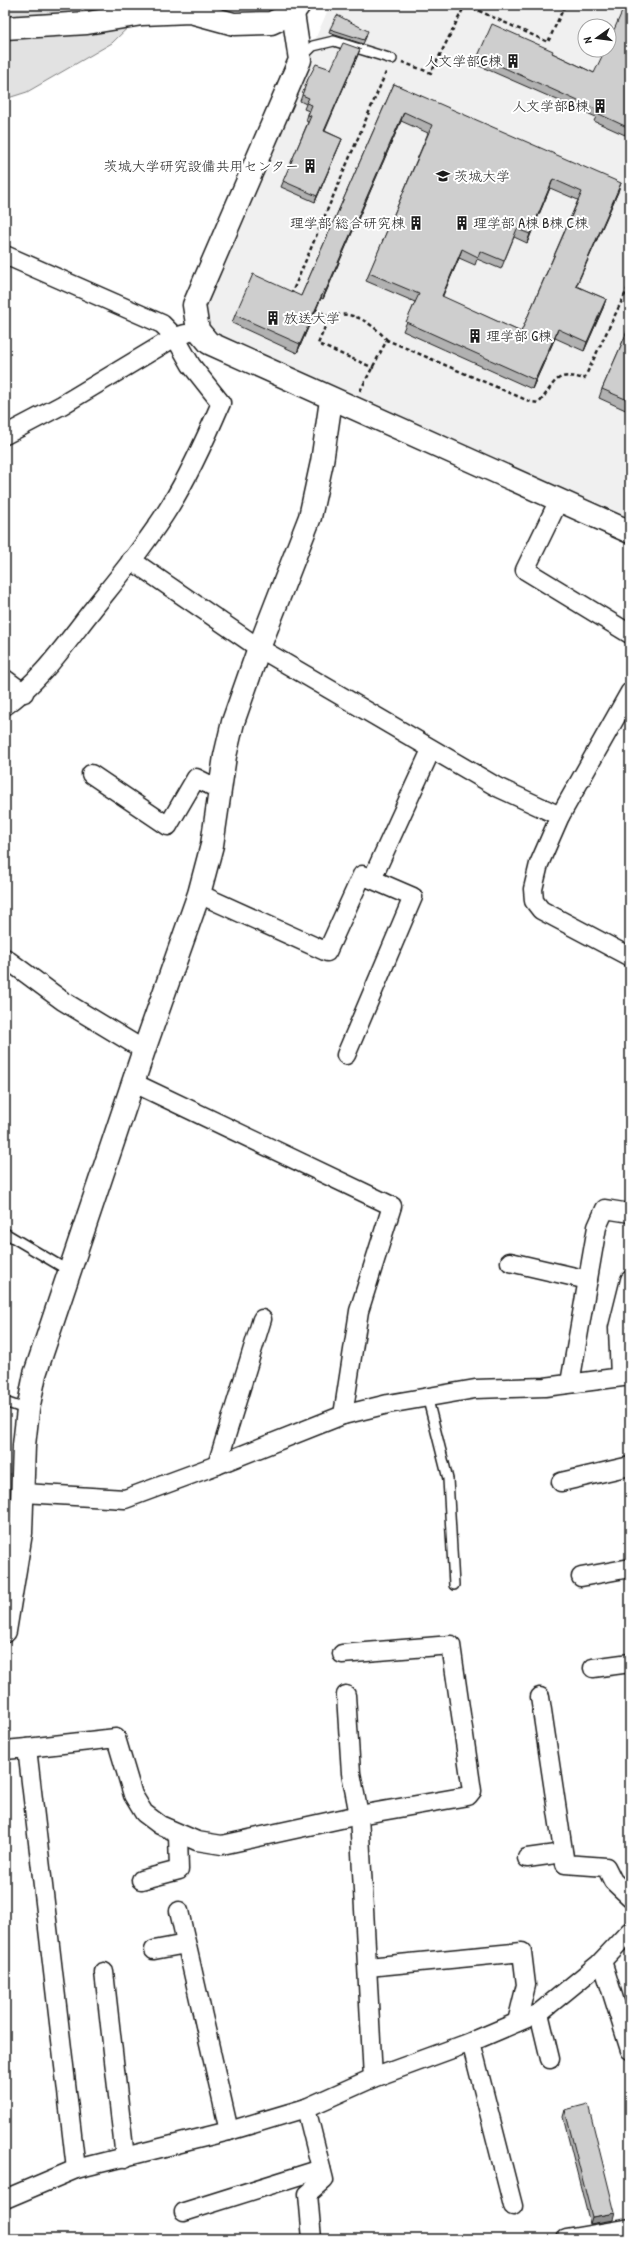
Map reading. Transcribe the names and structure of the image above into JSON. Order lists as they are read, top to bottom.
{
  "places": {
    "building": [
      "人文学部C棟",
      "人文学部B棟",
      "茨城大学研究設備共用センター",
      "理学部 総合研究棟",
      "理学部 A棟 B棟 C棟",
      "放送大学",
      "理学部 G棟"
    ],
    "school or university": ["茨城大学"]
  },
  "north": "left"
}
